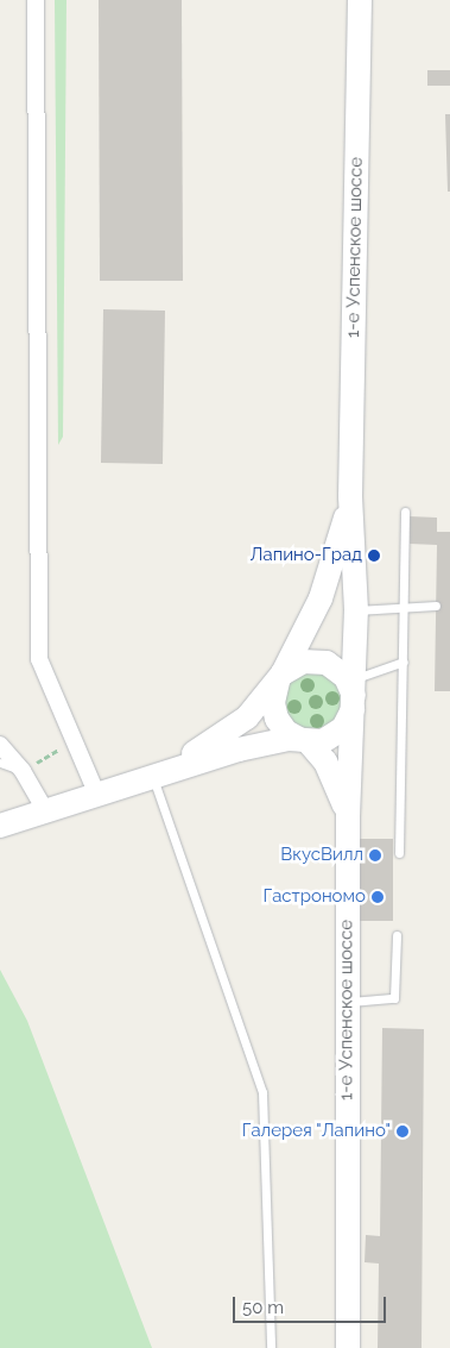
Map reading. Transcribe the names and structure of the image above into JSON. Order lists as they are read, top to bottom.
{
  "streets": {
    "main road": ["1-е Успенское шоссе"]
  },
  "places": [
    "Лапино-Град",
    "ВкусВилл",
    "Гастрономо",
    "Галерея \"Лапино\""
  ],
  "scale_bar": "50 m"
}
